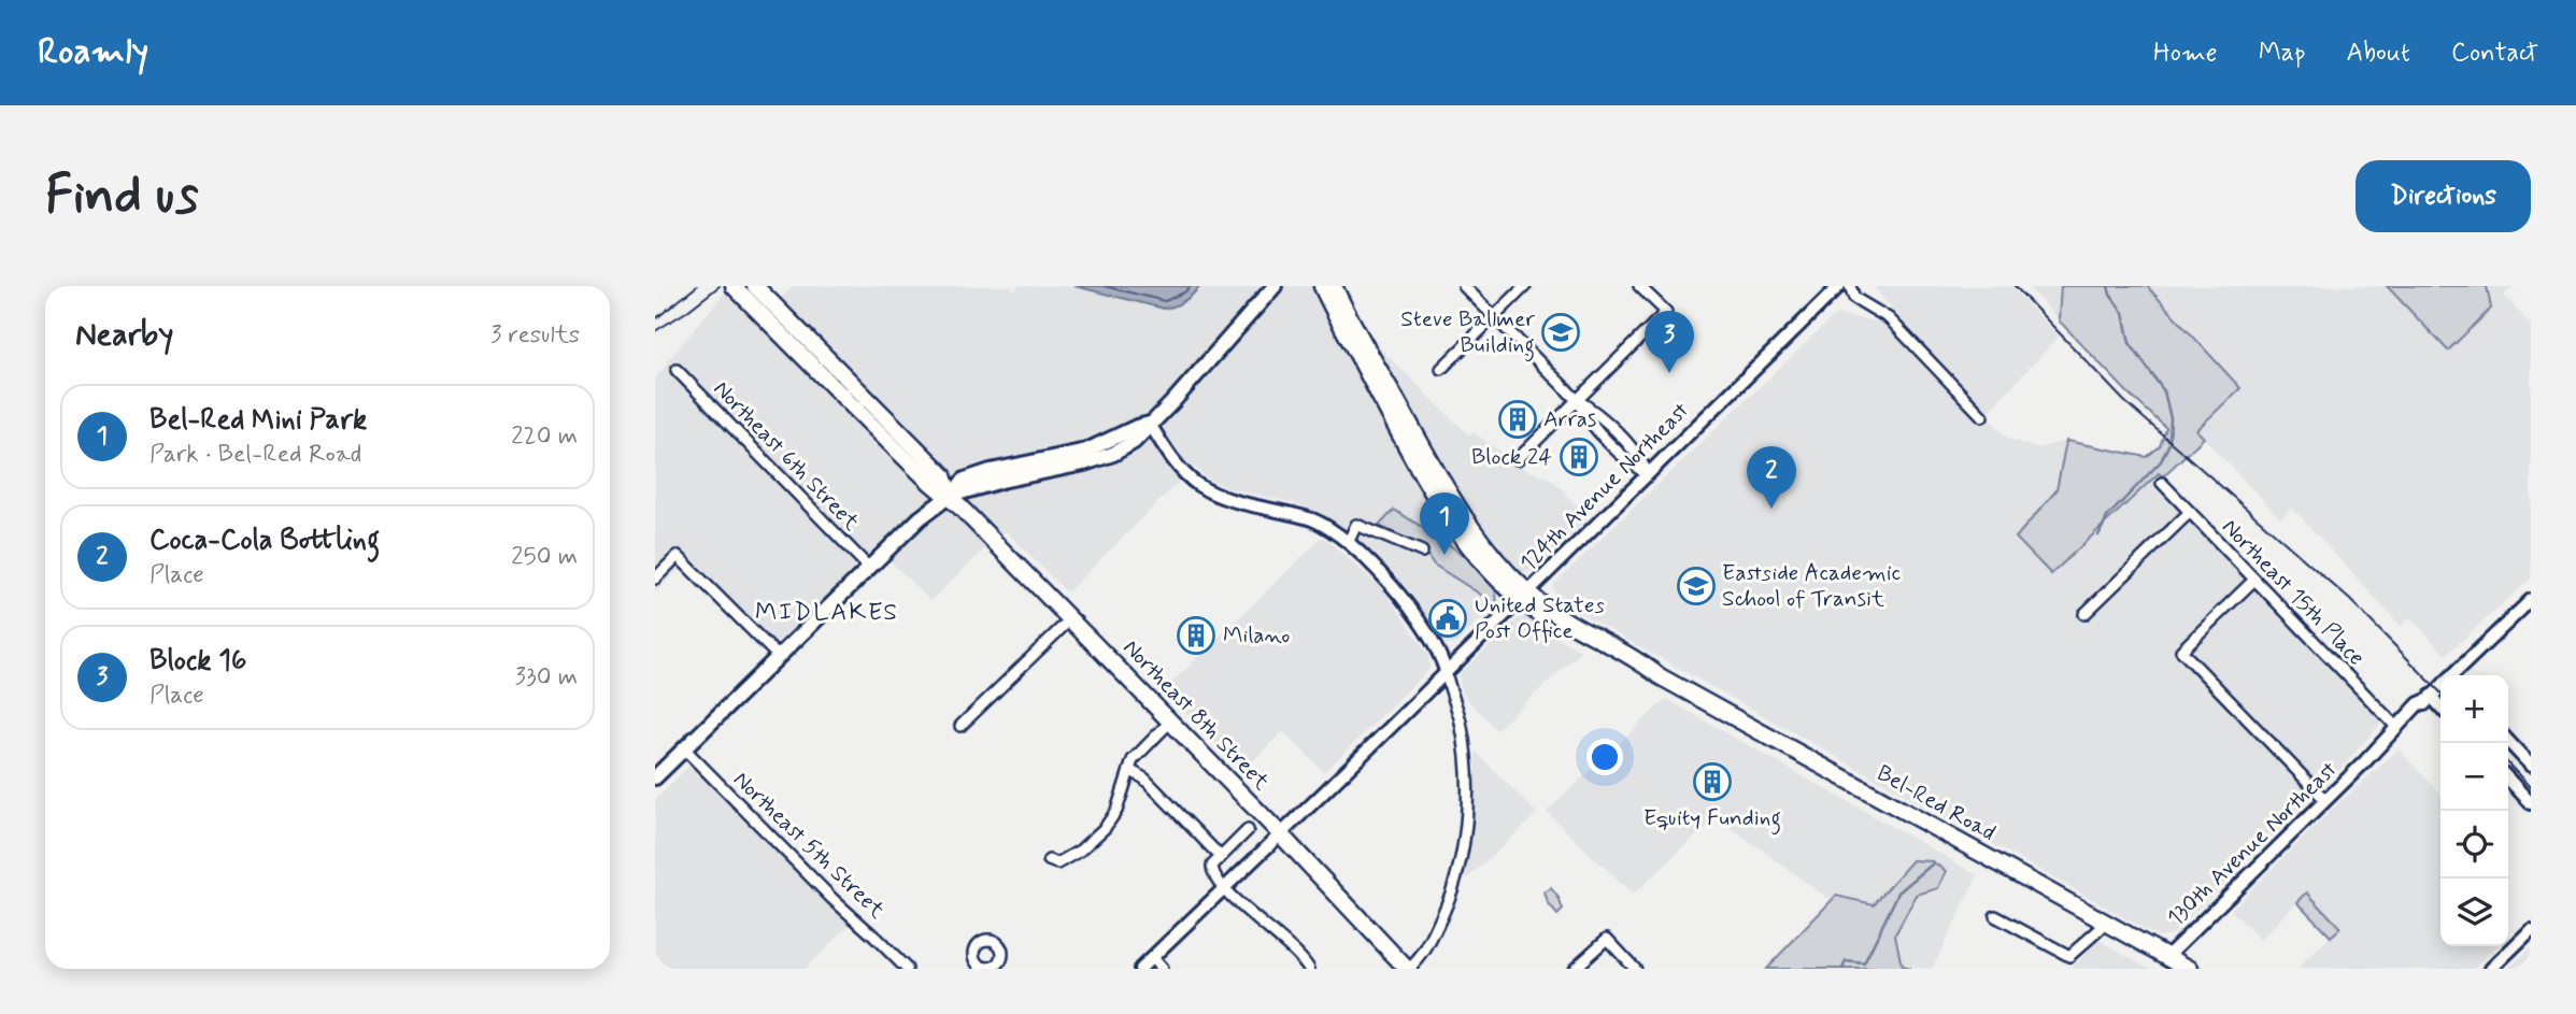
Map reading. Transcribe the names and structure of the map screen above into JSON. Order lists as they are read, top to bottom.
{
  "streets": {
    "main road": ["Northeast 8th Street", "Bel-Red Road"],
    "street": [
      "Northeast 6th Street",
      "124th Avenue Northeast",
      "Northeast 15th Place",
      "130th Avenue Northeast",
      "Northeast 5th Street"
    ]
  },
  "crossings": [
    ["124th Avenue Northeast", "Northeast 8th Street"],
    ["124th Avenue Northeast", "Bel-Red Road"],
    ["Northeast 15th Place", "130th Avenue Northeast"],
    ["Bel-Red Road", "130th Avenue Northeast"]
  ],
  "districts": ["MIDLAKES"],
  "places": {
    "school or university": ["Steve Ballmer Building", "Eastside Academic School of Transit"],
    "building": [
      "Arras",
      "Block 24",
      "Milano",
      "Equity Funding"
    ],
    "public building": ["United States Post Office"]
  },
  "page": {
    "header": "Roamly",
    "nav": [
      "Home",
      "Map",
      "About",
      "Contact"
    ],
    "buttons": "Directions",
    "title": "Find us",
    "heading": ["Nearby", "3 results"],
    "pins": ["3", "2", "1"],
    "list": [
      {
        "mark": "1",
        "name": "Bel-Red Mini Park",
        "note": "Park · Bel-Red Road",
        "value": "220 m"
      },
      {
        "mark": "2",
        "name": "Coca-Cola Bottling",
        "note": "Place",
        "value": "250 m"
      },
      {
        "mark": "3",
        "name": "Block 16",
        "note": "Place",
        "value": "330 m"
      }
    ],
    "map_buttons": ["+", "−"]
  }
}
